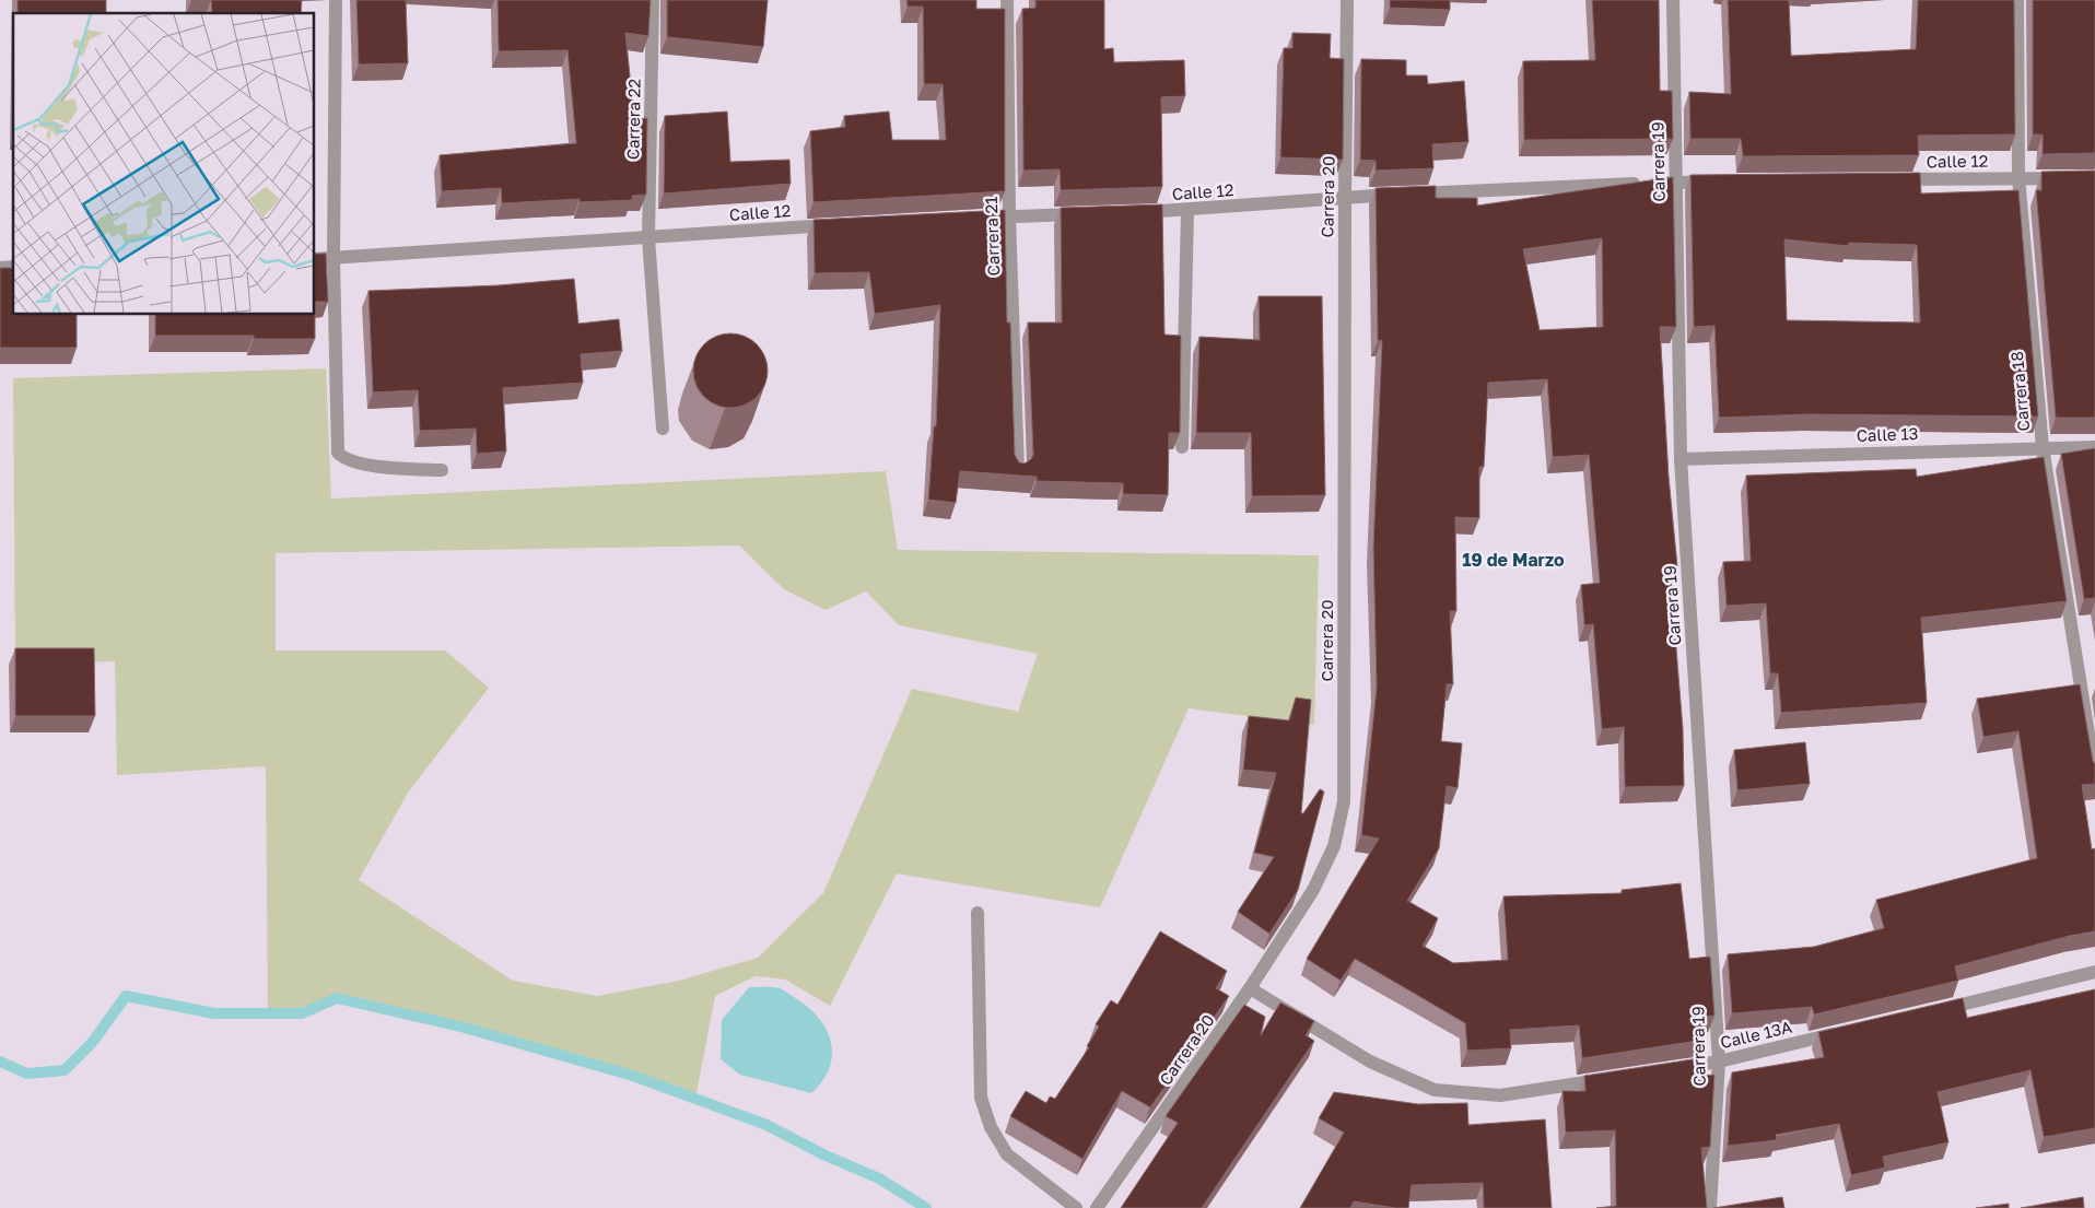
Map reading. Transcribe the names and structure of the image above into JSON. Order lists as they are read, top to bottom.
{
  "streets": {
    "street": [
      "Carrera 22",
      "Calle 12",
      "Carrera 19",
      "Carrera 20",
      "Carrera 21",
      "Carrera 18",
      "Calle 13",
      "Calle 13A"
    ]
  },
  "crossings": [
    ["Carrera 22", "Calle 12"],
    ["Calle 12", "Carrera 19"],
    ["Calle 12", "Carrera 20"],
    ["Calle 12", "Carrera 18"],
    ["Carrera 19", "Calle 13"],
    ["Carrera 19", "Calle 13A"],
    ["Carrera 18", "Calle 13"]
  ],
  "districts": ["19 de Marzo"]
}
